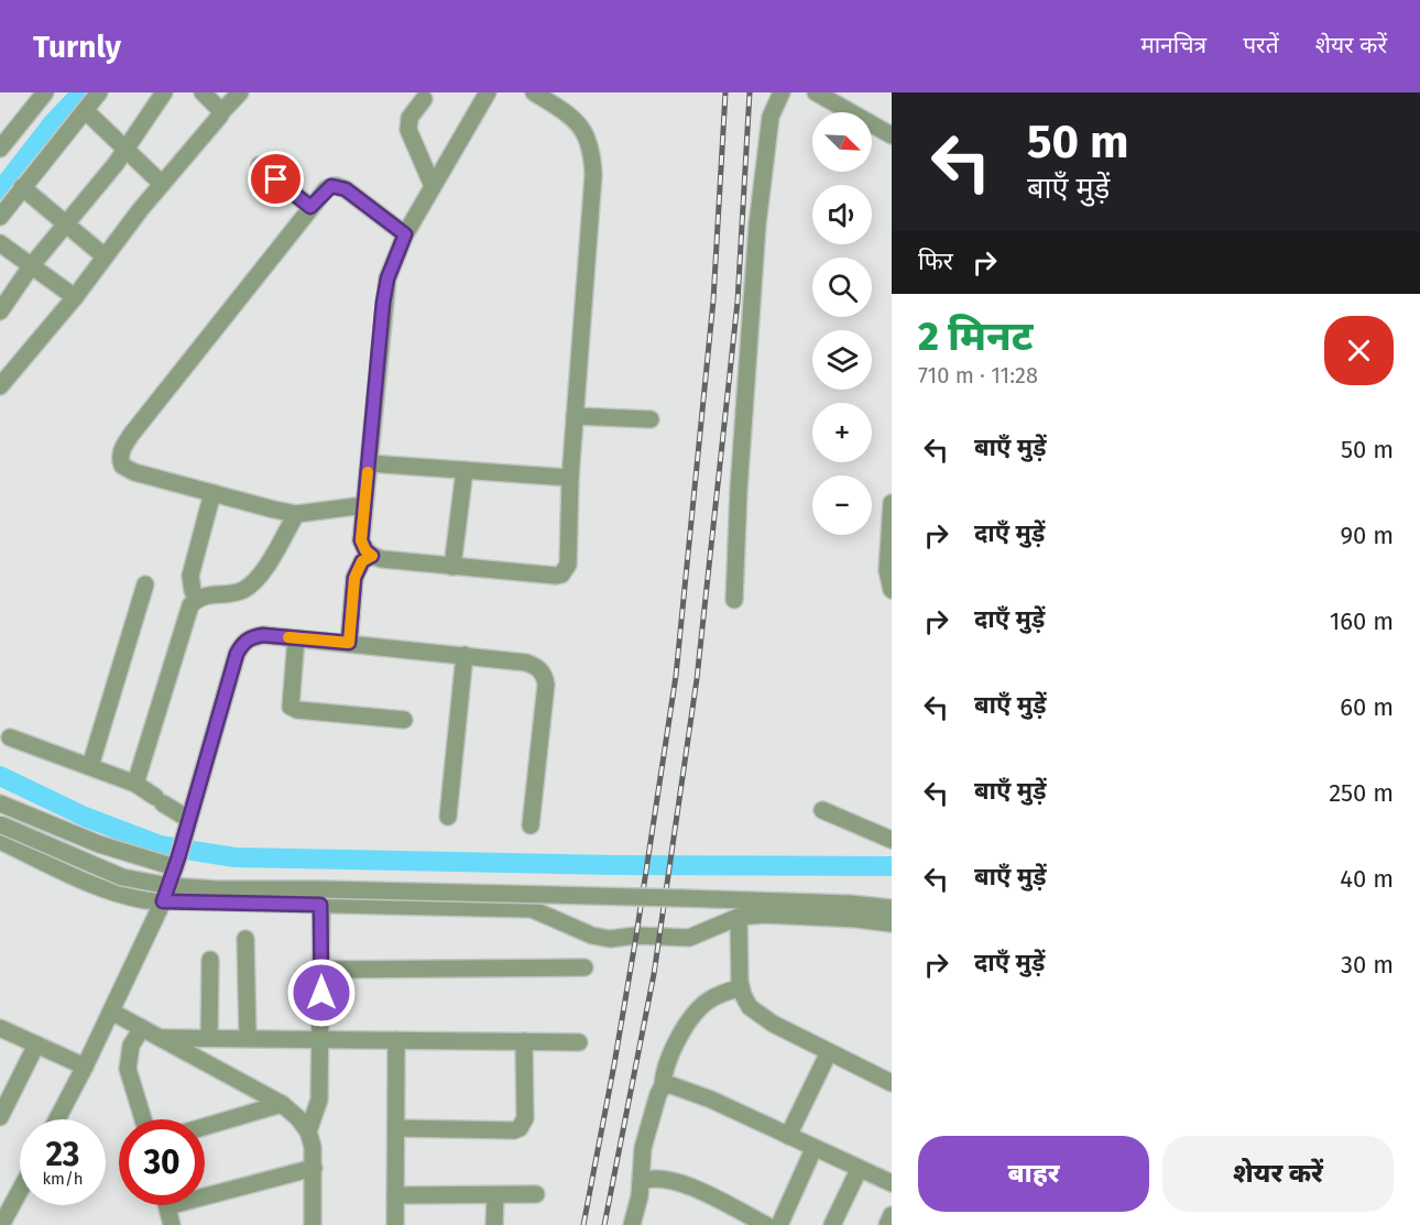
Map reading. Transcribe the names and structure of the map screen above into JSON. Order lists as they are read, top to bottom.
{
  "north": "bottom right",
  "page": {
    "header": "Turnly",
    "nav": ["मानचित्र", "परतें", "शेयर करें"],
    "turn": ["50 m", "बाएँ मुड़ें"],
    "map_buttons": ["+", "−"],
    "then": "फिर",
    "heading": ["2 मिनट", "710 m · 11:28"],
    "list": [
      {
        "name": "बाएँ मुड़ें",
        "value": "50 m"
      },
      {
        "name": "दाएँ मुड़ें",
        "value": "90 m"
      },
      {
        "name": "दाएँ मुड़ें",
        "value": "160 m"
      },
      {
        "name": "बाएँ मुड़ें",
        "value": "60 m"
      },
      {
        "name": "बाएँ मुड़ें",
        "value": "250 m"
      },
      {
        "name": "बाएँ मुड़ें",
        "value": "40 m"
      },
      {
        "name": "दाएँ मुड़ें",
        "value": "30 m"
      }
    ],
    "speed": "23 km/h",
    "limit": "30",
    "buttons": ["बाहर", "शेयर करें"]
  }
}
